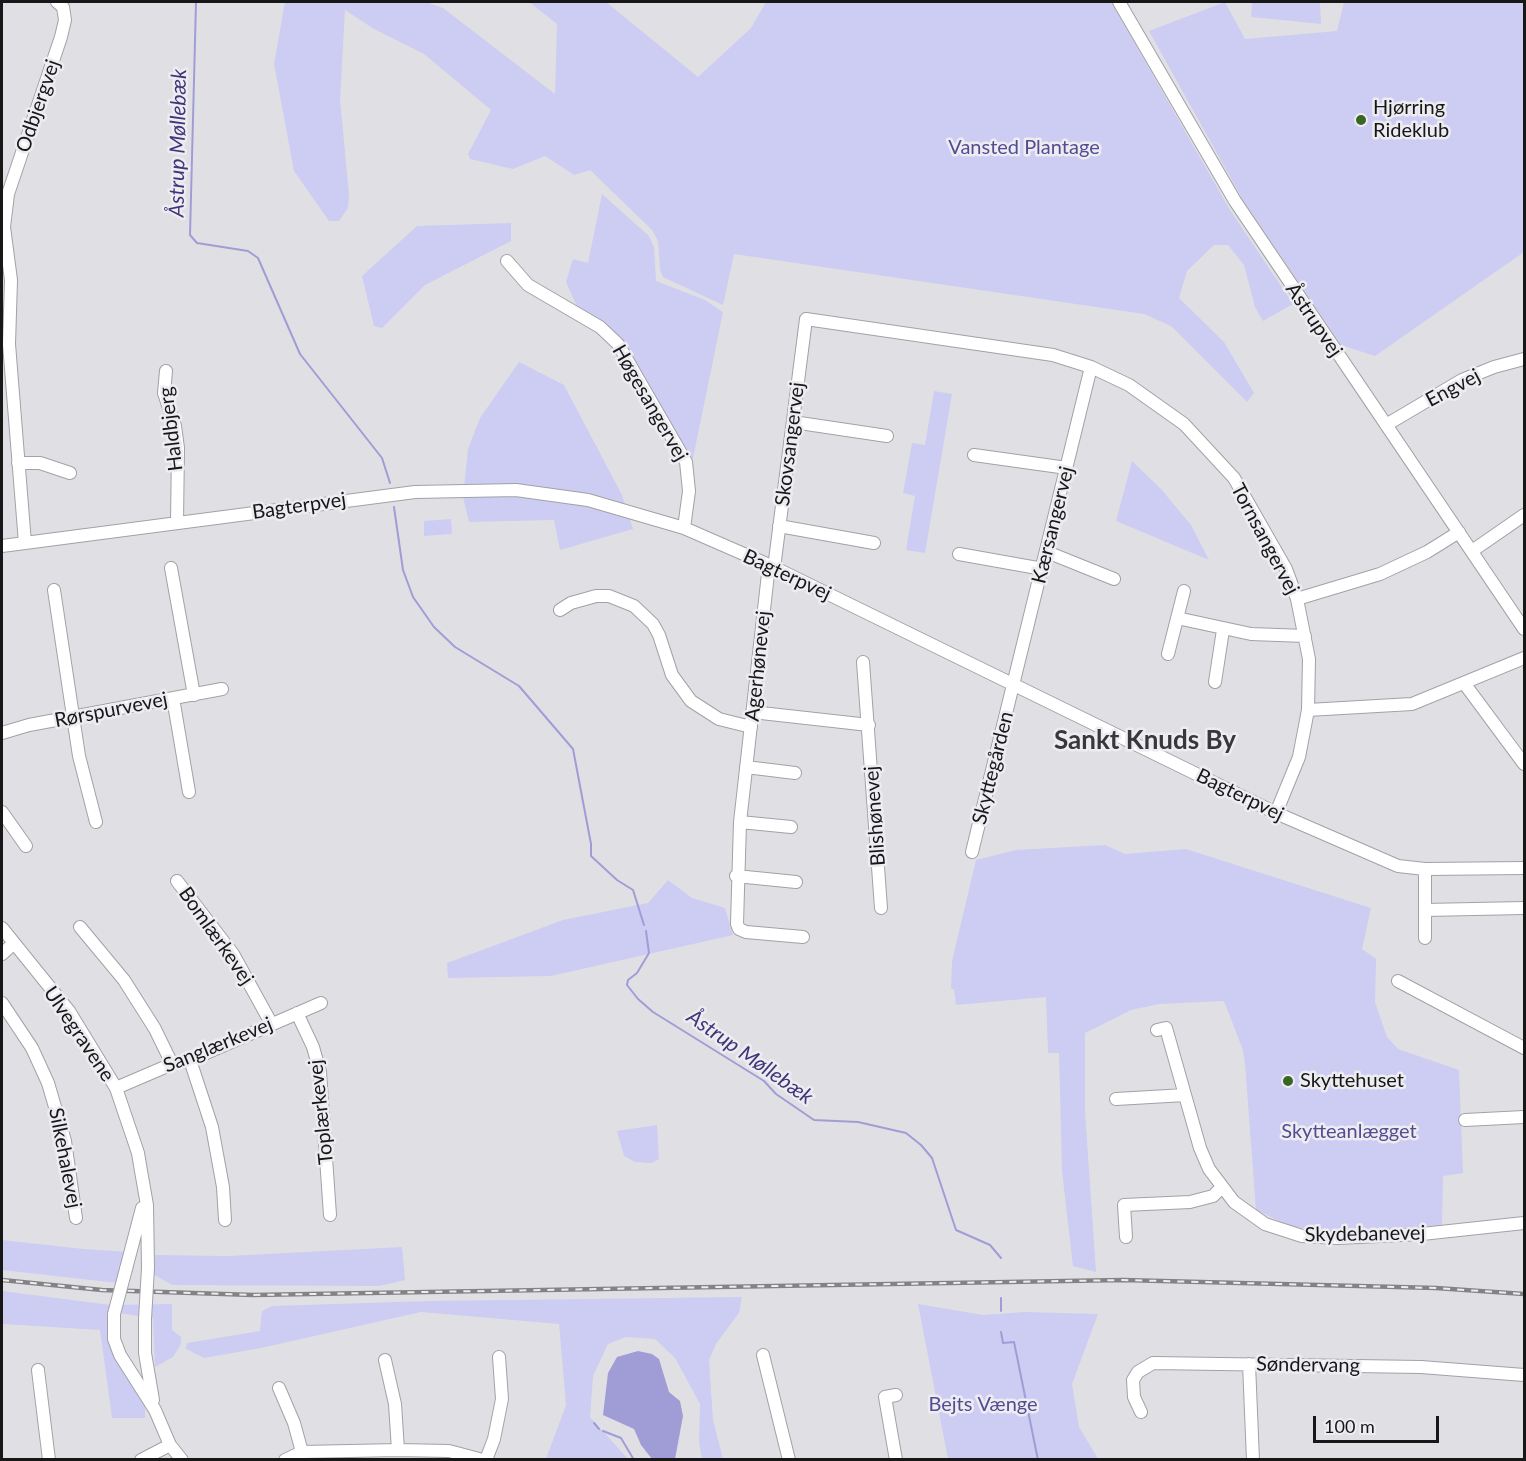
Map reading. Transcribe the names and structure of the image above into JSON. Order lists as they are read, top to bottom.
{
  "streets": {
    "street": [
      "Odbjergvej",
      "Åstrupvej",
      "Engvej",
      "Høgesangervej",
      "Haldbjerg",
      "Skovsangervej",
      "Bagterpvej",
      "Kærsangervej",
      "Tornsangervej",
      "Agerhønevej",
      "Rørspurvevej",
      "Skyttegården",
      "Blishønevej",
      "Bomlærkevej",
      "Ulvegravene",
      "Sanglærkevej",
      "Toplærkevej",
      "Silkehalevej",
      "Skydebanevej",
      "Søndervang"
    ]
  },
  "crossings": [
    ["Odbjergvej", "Bagterpvej"],
    ["Åstrupvej", "Engvej"],
    ["Høgesangervej", "Bagterpvej"],
    ["Haldbjerg", "Bagterpvej"],
    ["Skovsangervej", "Bagterpvej"],
    ["Skovsangervej", "Tornsangervej"],
    ["Skovsangervej", "Agerhønevej"],
    ["Bagterpvej", "Kærsangervej"],
    ["Bagterpvej", "Tornsangervej"],
    ["Bagterpvej", "Agerhønevej"],
    ["Bagterpvej", "Skyttegården"],
    ["Kærsangervej", "Tornsangervej"],
    ["Kærsangervej", "Skyttegården"],
    ["Bomlærkevej", "Sanglærkevej"],
    ["Ulvegravene", "Sanglærkevej"],
    ["Sanglærkevej", "Toplærkevej"]
  ],
  "districts": ["Sankt Knuds By"],
  "water": ["Åstrup Møllebæk"],
  "parks": ["Vansted Plantage", "Skytteanlægget", "Bejts Vænge"],
  "places": ["Hjørring Rideklub", "Skyttehuset"],
  "scale_bar": "100 m"
}
